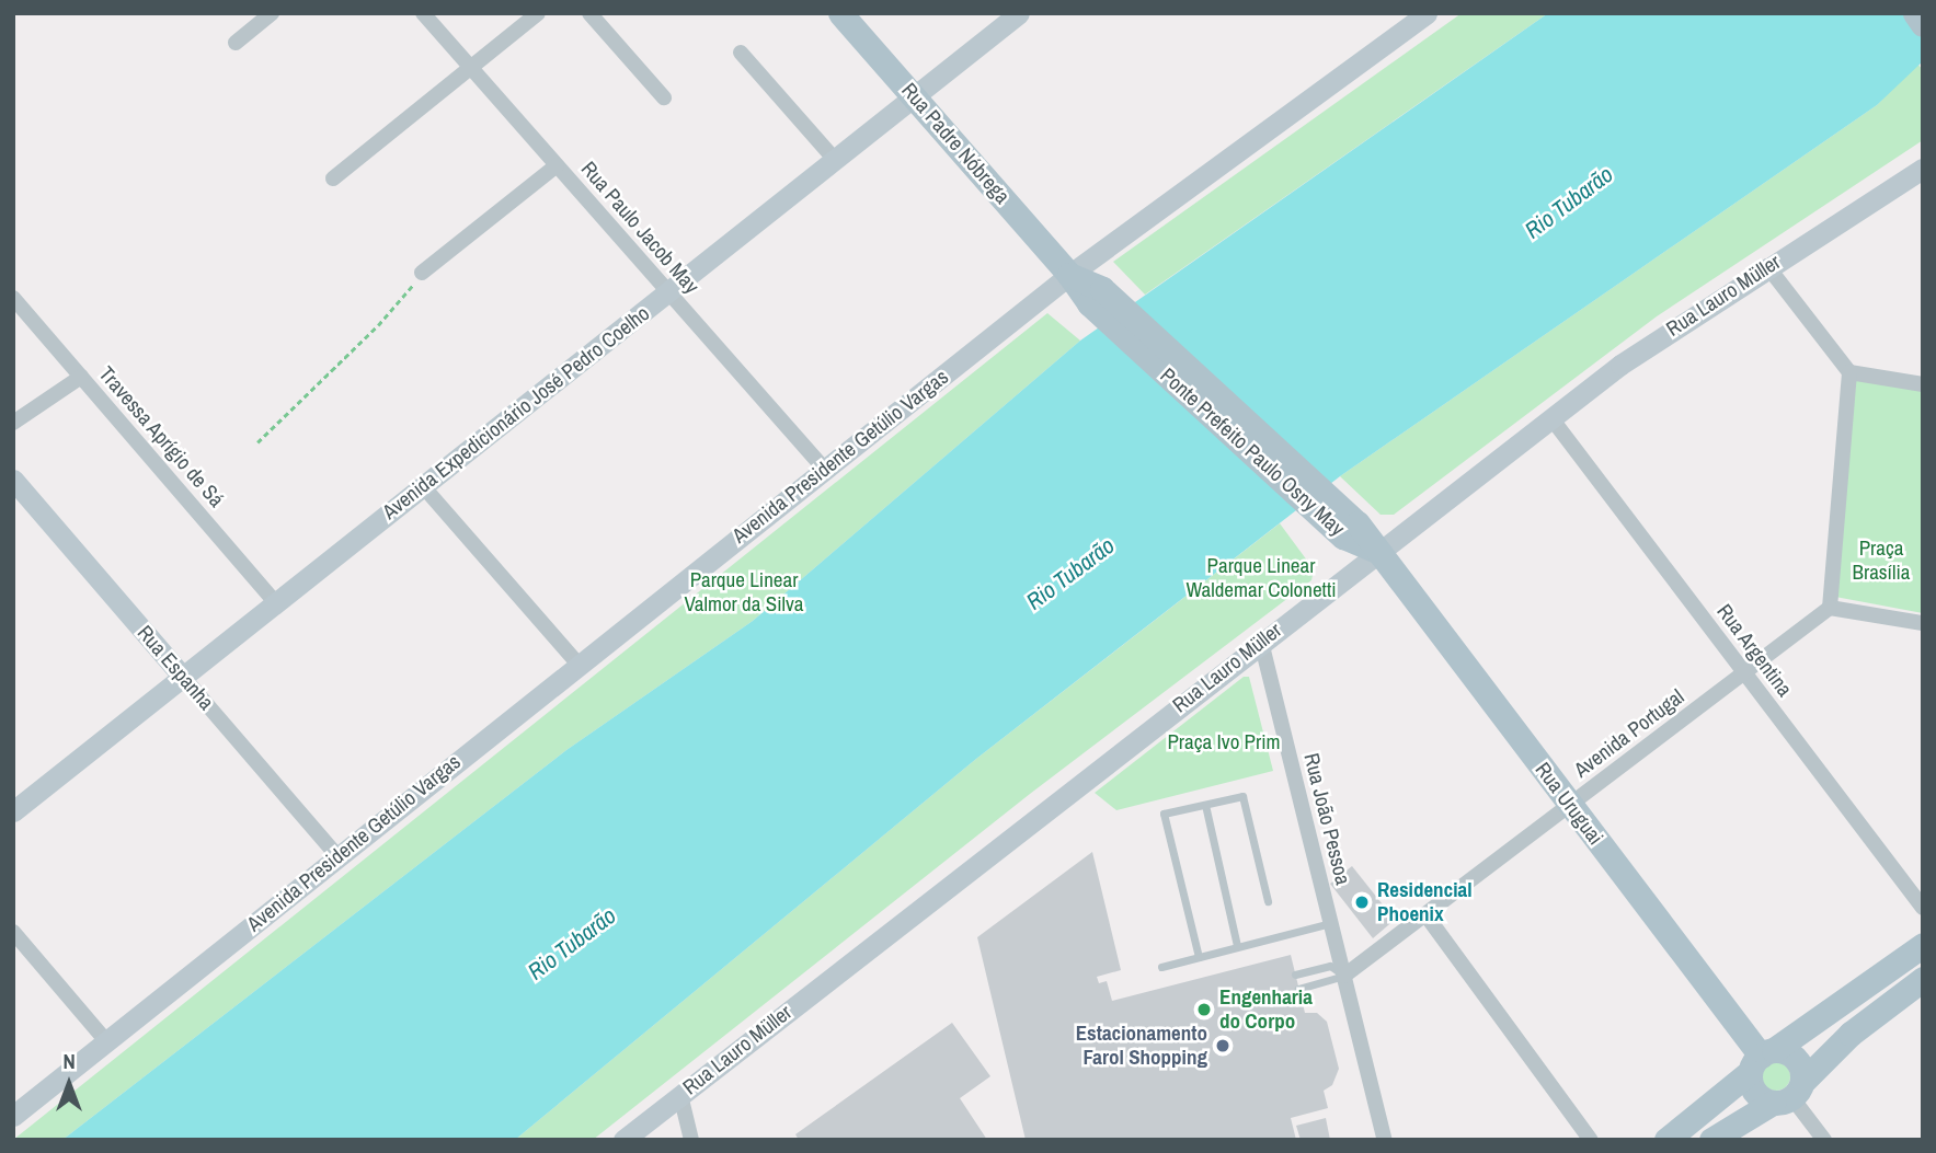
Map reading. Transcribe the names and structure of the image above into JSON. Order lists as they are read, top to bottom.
{
  "streets": {
    "main road": [
      "Rua Padre Nóbrega",
      "Rua Lauro Müller",
      "Avenida Expedicionário José Pedro Coelho",
      "Ponte Prefeito Paulo Osny May",
      "Avenida Presidente Getúlio Vargas",
      "Rua Espanha",
      "Rua Uruguai"
    ],
    "street": [
      "Rua Paulo Jacob May",
      "Travessa Aprígio de Sá",
      "Rua Argentina",
      "Avenida Portugal",
      "Rua João Pessoa"
    ]
  },
  "crossings": [
    ["Rua Padre Nóbrega", "Avenida Expedicionário José Pedro Coelho"],
    ["Rua Padre Nóbrega", "Ponte Prefeito Paulo Osny May"],
    ["Rua Padre Nóbrega", "Avenida Presidente Getúlio Vargas"],
    ["Rua Paulo Jacob May", "Avenida Expedicionário José Pedro Coelho"],
    ["Rua Paulo Jacob May", "Avenida Presidente Getúlio Vargas"],
    ["Rua Lauro Müller", "Ponte Prefeito Paulo Osny May"],
    ["Rua Lauro Müller", "Rua Argentina"],
    ["Rua Lauro Müller", "Rua Uruguai"],
    ["Rua Lauro Müller", "Rua João Pessoa"],
    ["Avenida Expedicionário José Pedro Coelho", "Travessa Aprígio de Sá"],
    ["Avenida Expedicionário José Pedro Coelho", "Rua Espanha"],
    ["Ponte Prefeito Paulo Osny May", "Avenida Presidente Getúlio Vargas"],
    ["Ponte Prefeito Paulo Osny May", "Rua Uruguai"],
    ["Avenida Presidente Getúlio Vargas", "Rua Espanha"],
    ["Rua Argentina", "Avenida Portugal"],
    ["Avenida Portugal", "Rua Uruguai"],
    ["Avenida Portugal", "Rua João Pessoa"]
  ],
  "water": ["Rio Tubarão"],
  "parks": [
    "Praça Brasília",
    "Parque Linear Waldemar Colonetti",
    "Parque Linear Valmor da Silva",
    "Praça Ivo Prim"
  ],
  "places": ["Residencial Phoenix", "Engenharia do Corpo", "Estacionamento Farol Shopping"],
  "north": "top"
}
